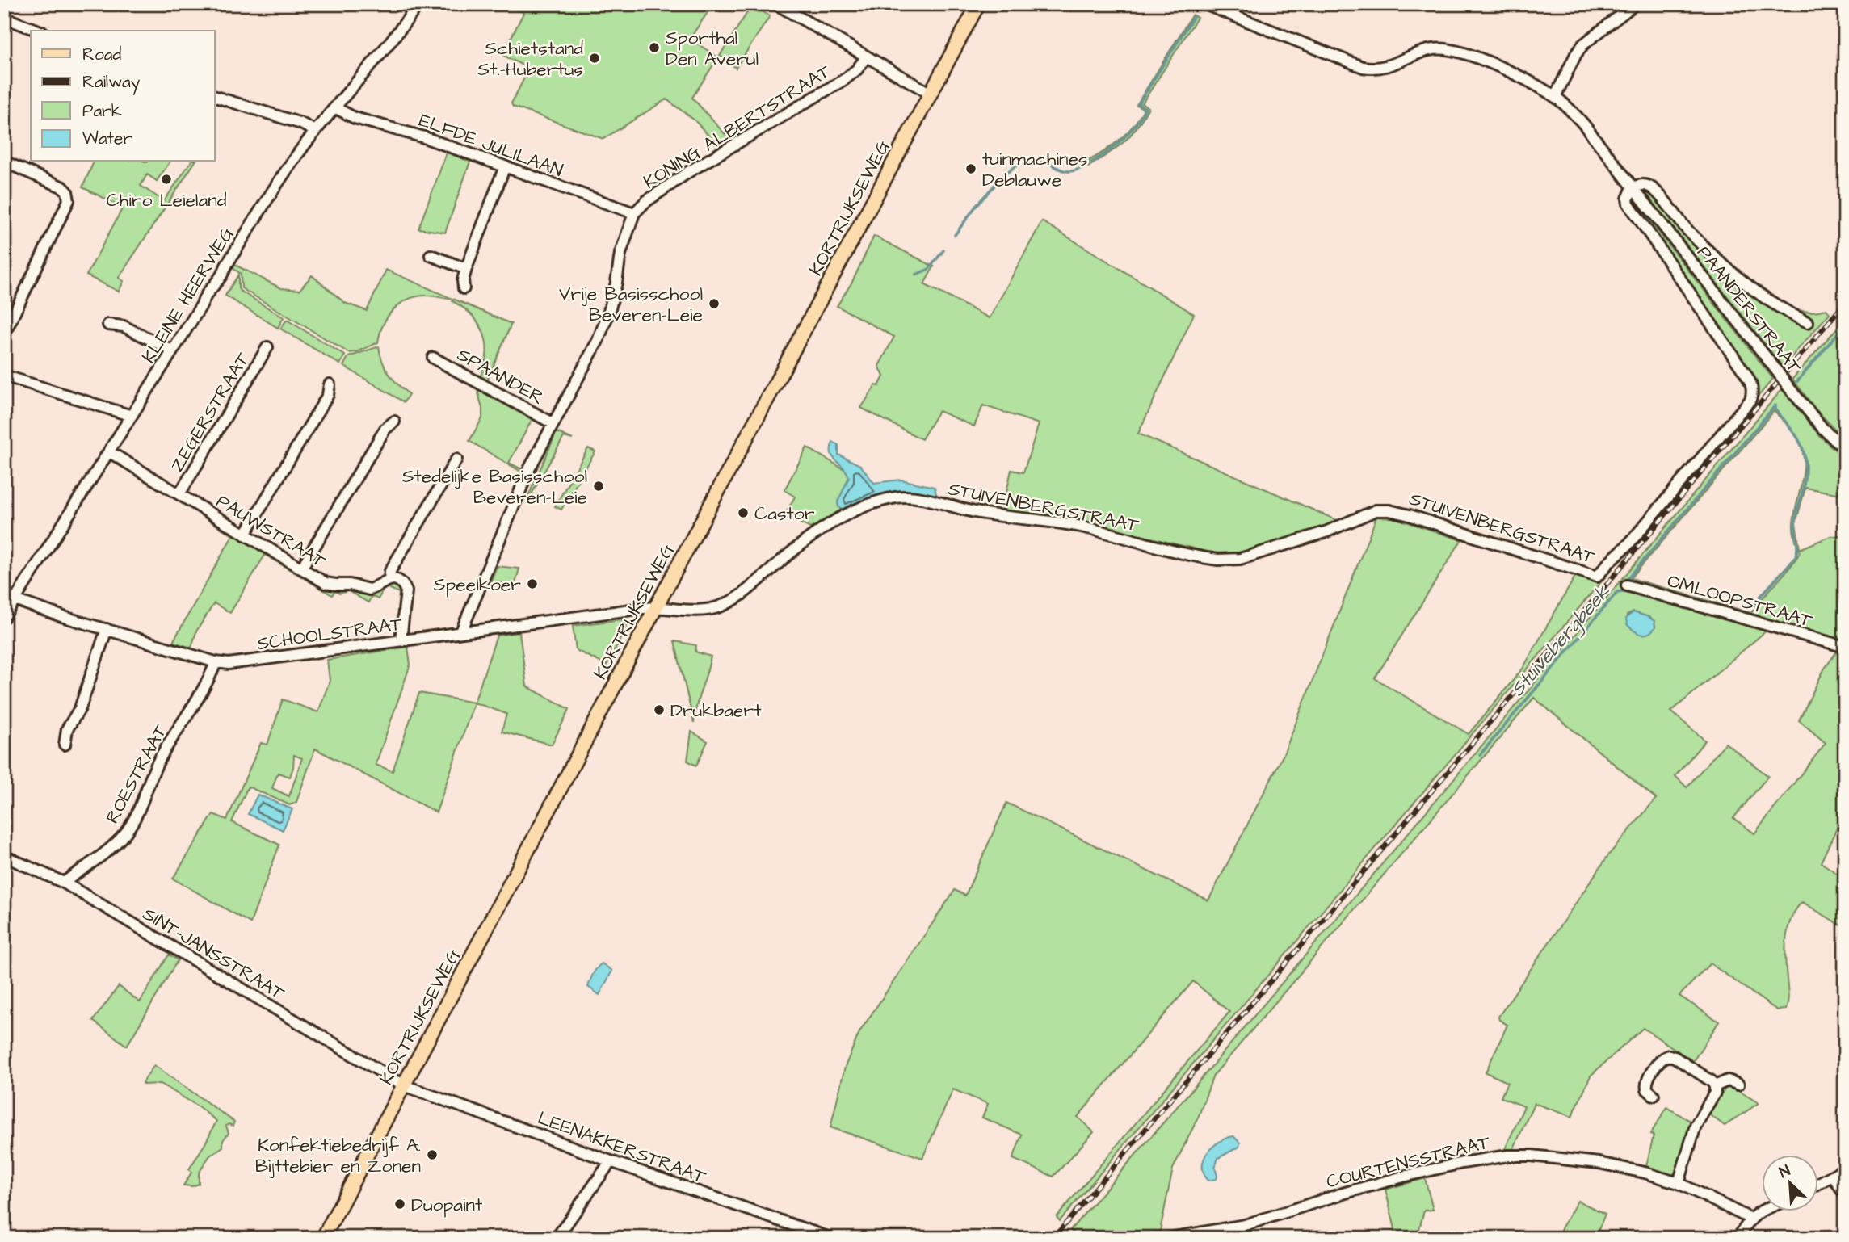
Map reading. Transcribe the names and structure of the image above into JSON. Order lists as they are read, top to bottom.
{
  "streets": {
    "main road": ["KORTRIJKSEWEG"],
    "street": [
      "KONING ALBERTSTRAAT",
      "ELFDE JULILAAN",
      "KLEINE HEERWEG",
      "PAANDERSTRAAT",
      "SPAANDER",
      "ZEGERSTRAAT",
      "STUIVENBERGSTRAAT",
      "PAUWSTRAAT",
      "OMLOOPSTRAAT",
      "SCHOOLSTRAAT",
      "ROESTRAAT",
      "SINT-JANSSTRAAT",
      "LEENAKKERSTRAAT",
      "COURTENSSTRAAT"
    ]
  },
  "crossings": [
    ["KONING ALBERTSTRAAT", "ELFDE JULILAAN"],
    ["KONING ALBERTSTRAAT", "SPAANDER"],
    ["KONING ALBERTSTRAAT", "SCHOOLSTRAAT"],
    ["ELFDE JULILAAN", "KLEINE HEERWEG"],
    ["KORTRIJKSEWEG", "STUIVENBERGSTRAAT"],
    ["KORTRIJKSEWEG", "SCHOOLSTRAAT"],
    ["KORTRIJKSEWEG", "SINT-JANSSTRAAT"],
    ["KORTRIJKSEWEG", "LEENAKKERSTRAAT"],
    ["KLEINE HEERWEG", "PAUWSTRAAT"],
    ["KLEINE HEERWEG", "SCHOOLSTRAAT"],
    ["PAANDERSTRAAT", "STUIVENBERGSTRAAT"],
    ["ZEGERSTRAAT", "PAUWSTRAAT"],
    ["STUIVENBERGSTRAAT", "SCHOOLSTRAAT"],
    ["SCHOOLSTRAAT", "ROESTRAAT"],
    ["ROESTRAAT", "SINT-JANSSTRAAT"],
    ["SINT-JANSSTRAAT", "LEENAKKERSTRAAT"]
  ],
  "water": ["Stuivebergbeek"],
  "places": [
    "Sporthal Den Averul",
    "Schietstand St.-Hubertus",
    "tuinmachines Deblauwe",
    "Chiro Leieland",
    "Vrije Basisschool Beveren-Leie",
    "Stedelijke Basisschool Beveren-Leie",
    "Castor",
    "Speelkoer",
    "Drukbaert",
    "Konfektiebedrijf A. Bijttebier en Zonen",
    "Duopaint"
  ],
  "legend": [
    "Road",
    "Railway",
    "Park",
    "Water"
  ],
  "north": "top left"
}
